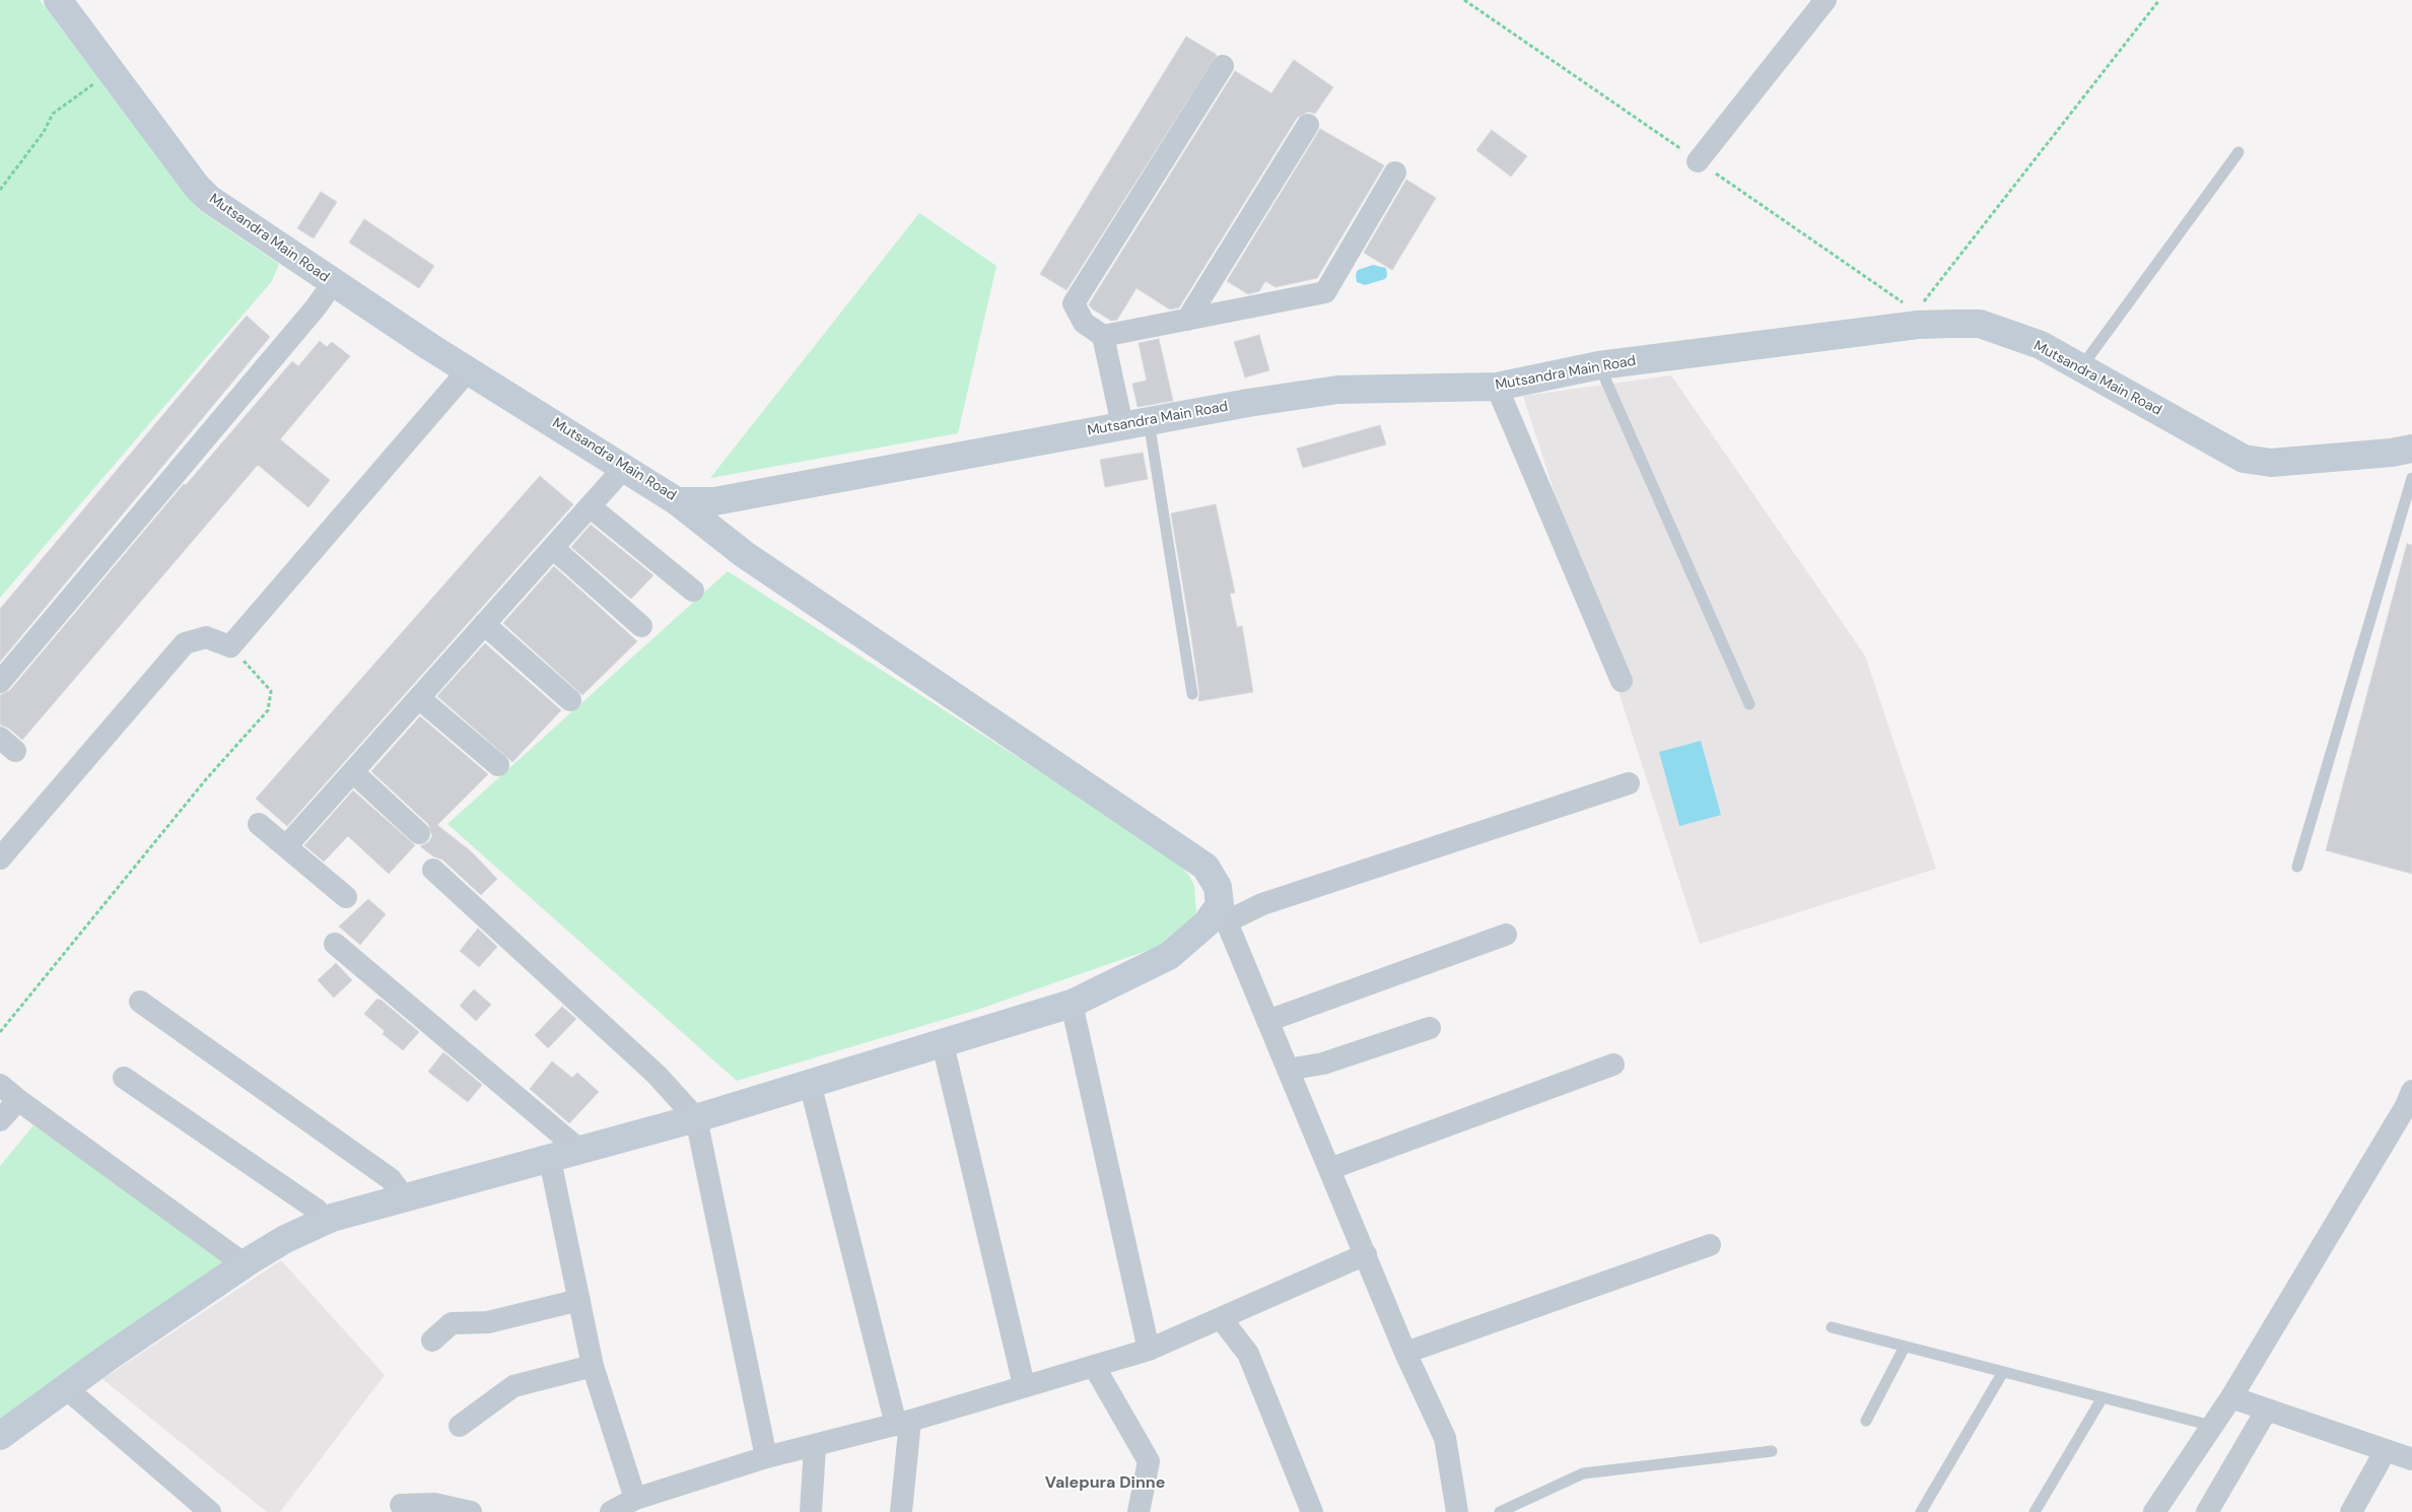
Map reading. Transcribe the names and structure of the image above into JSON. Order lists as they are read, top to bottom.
{
  "streets": {
    "street": ["Mutsandra Main Road"]
  },
  "districts": ["Valepura Dinne"]
}
